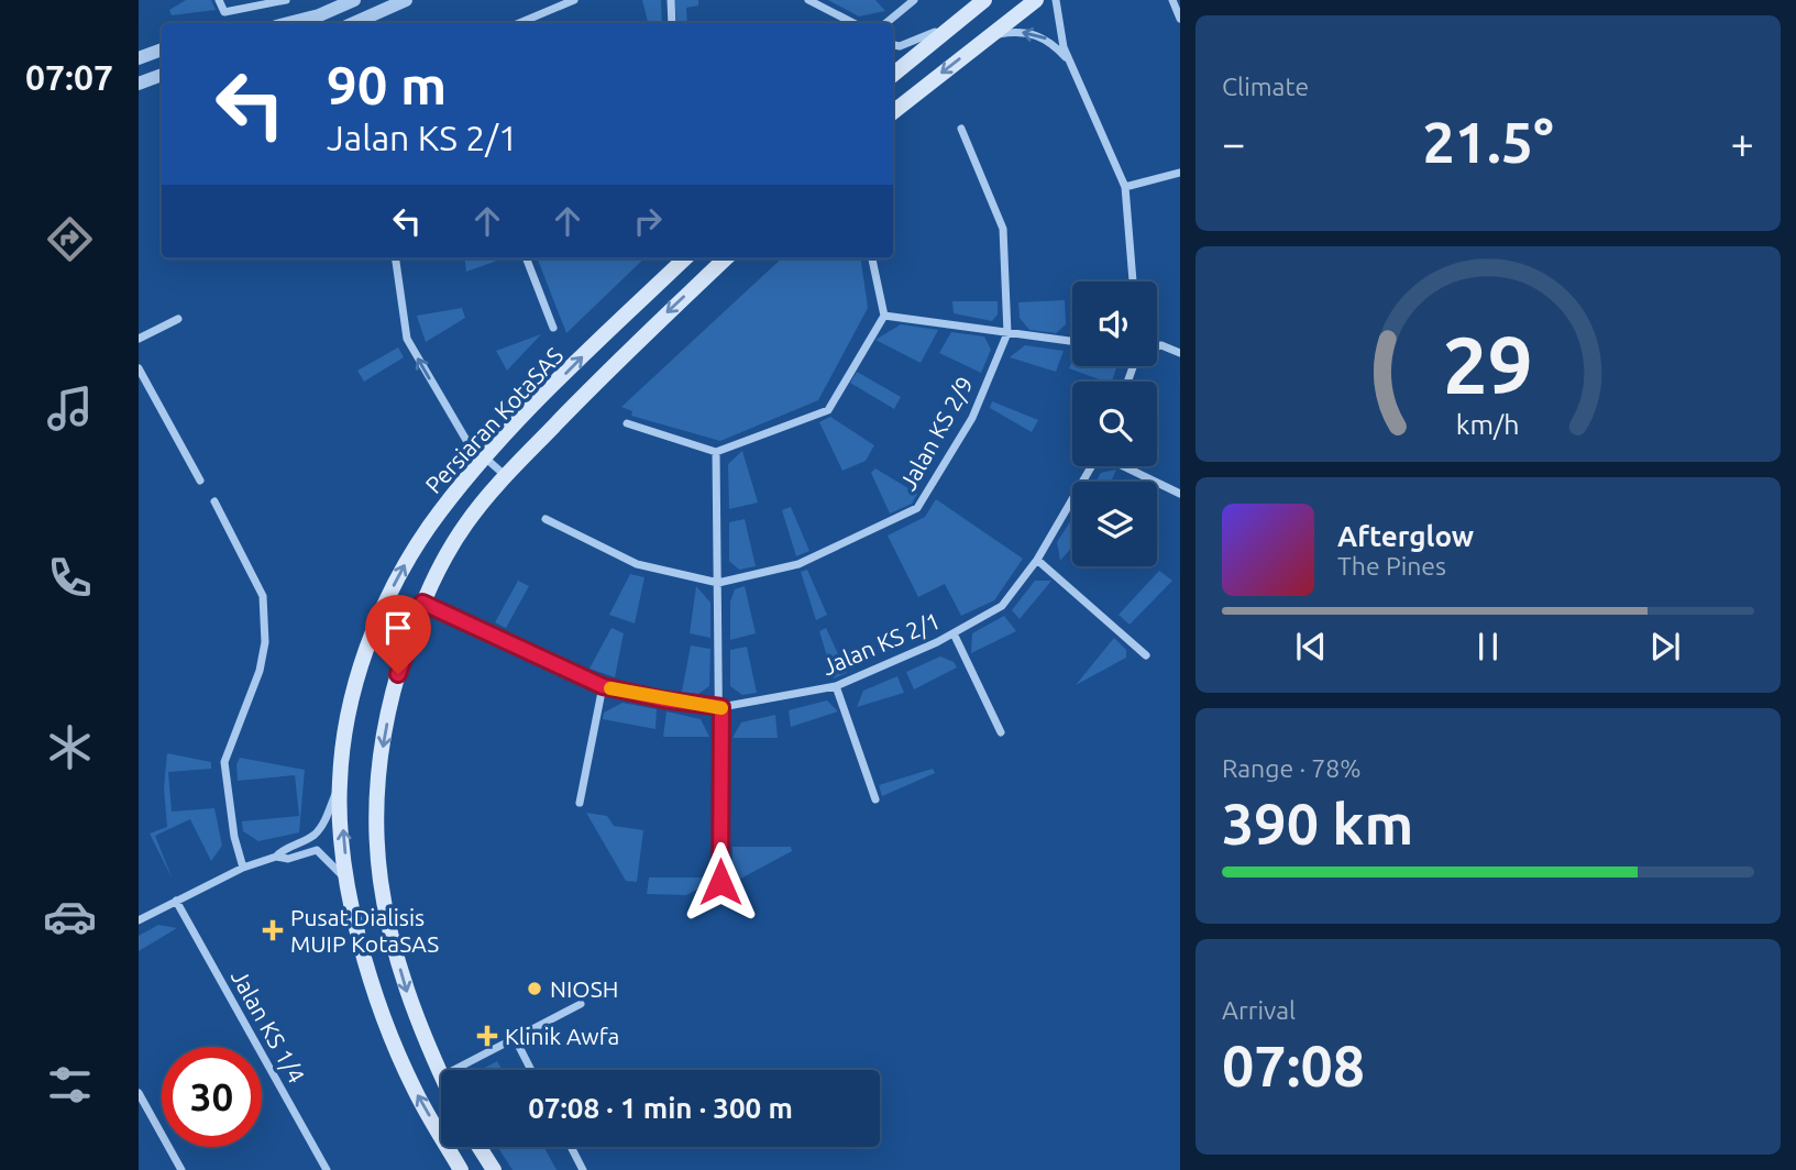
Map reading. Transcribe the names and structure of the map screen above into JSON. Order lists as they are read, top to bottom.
{
  "streets": {
    "main road": ["Persiaran KotaSAS"],
    "street": ["Jalan KS 2/9", "Jalan KS 2/1", "Jalan KS 1/4"]
  },
  "crossings": [
    ["Persiaran KotaSAS", "Jalan KS 2/1"]
  ],
  "places": {
    "health": ["Pusat Dialisis MUIP KotaSAS", "Klinik Awfa"],
    "other": ["NIOSH"]
  },
  "page": {
    "tabs": "07:07",
    "tile": [
      "Climate",
      ["Range · 78%", "390 km"],
      ["Arrival", "07:08"]
    ],
    "turn": ["90 m", "Jalan KS 2/1"],
    "heat": ["−", "21.5°", "+"],
    "song": ["Afterglow", "The Pines"],
    "limit": "30",
    "trip": "07:08 · 1 min · 300 m",
    "gauge": ["29", "km/h"]
  }
}
